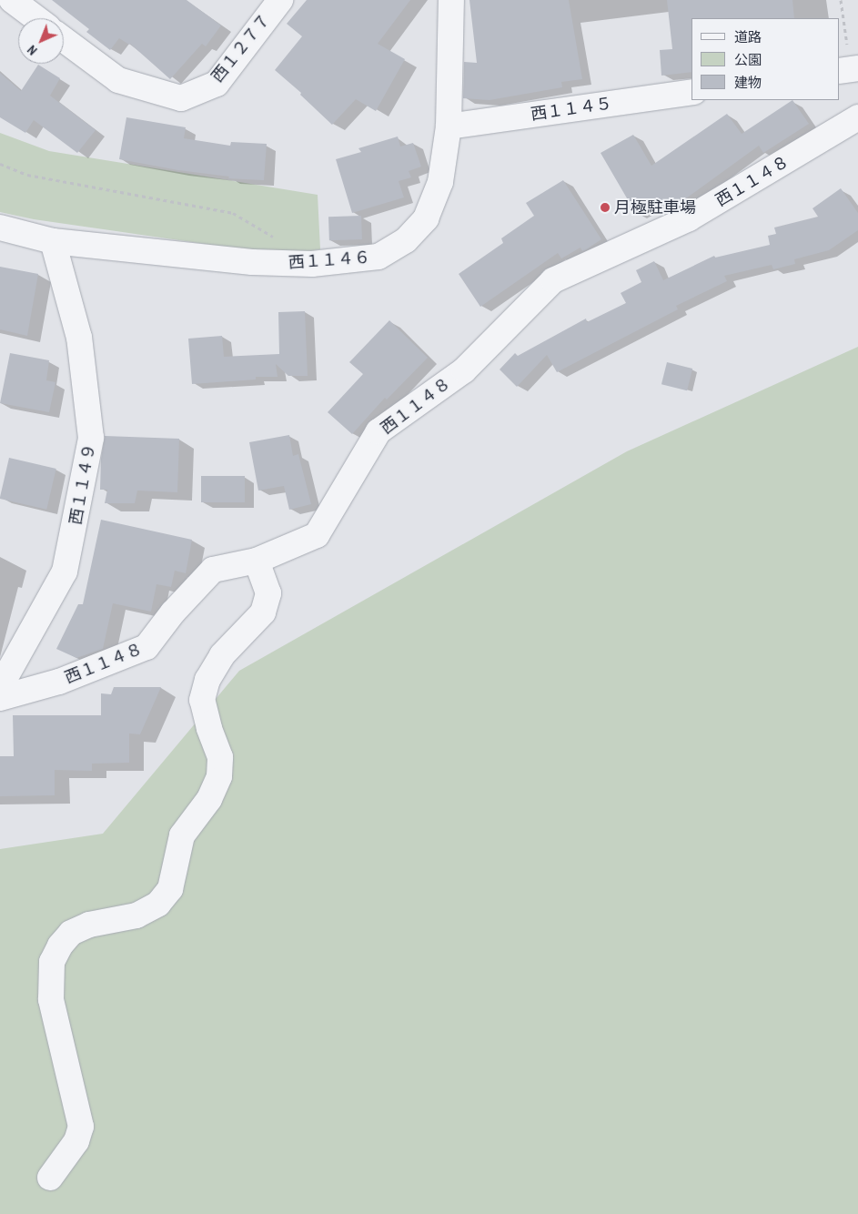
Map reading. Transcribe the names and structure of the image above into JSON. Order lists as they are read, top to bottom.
{
  "streets": {
    "street": [
      "西１２７７",
      "西１１４５",
      "西１１４８",
      "西１１４６",
      "西１１４９"
    ]
  },
  "crossings": [
    ["西１１４５", "西１１４６"],
    ["西１１４６", "西１１４９"]
  ],
  "places": ["月極駐車場"],
  "legend": ["道路", "公園", "建物"],
  "north": "bottom left"
}
